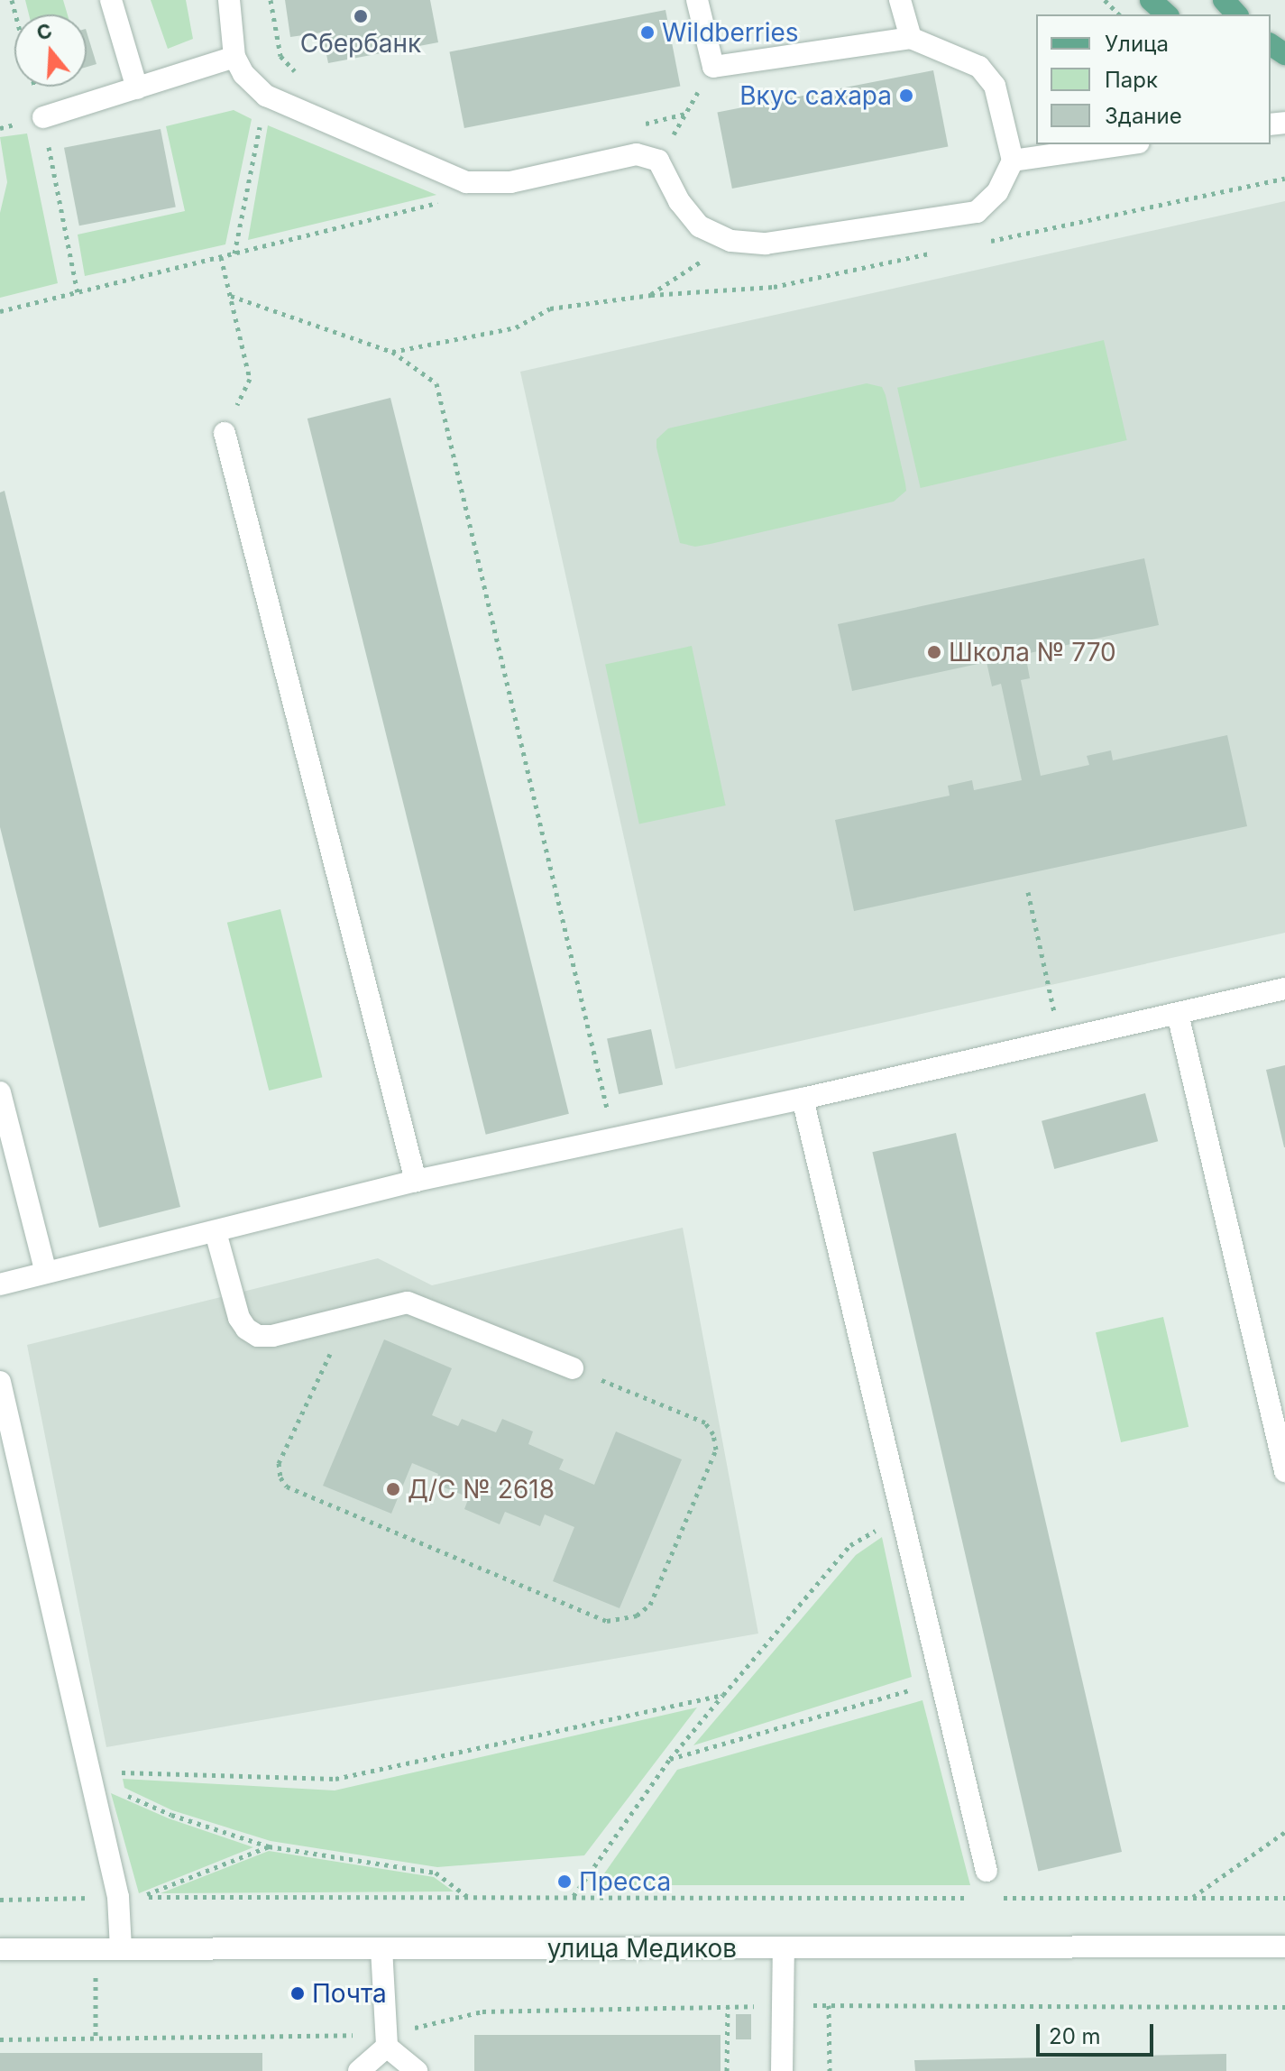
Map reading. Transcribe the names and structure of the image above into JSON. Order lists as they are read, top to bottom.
{
  "streets": {
    "street": ["улица Медиков"]
  },
  "places": [
    "Сбербанк",
    "Wildberries",
    "Вкус сахара",
    "Школа № 770",
    "Д/C № 2618",
    "Пресса",
    "Почта"
  ],
  "legend": ["Улица", "Парк", "Здание"],
  "scale_bar": "20 m",
  "north": "top"
}
